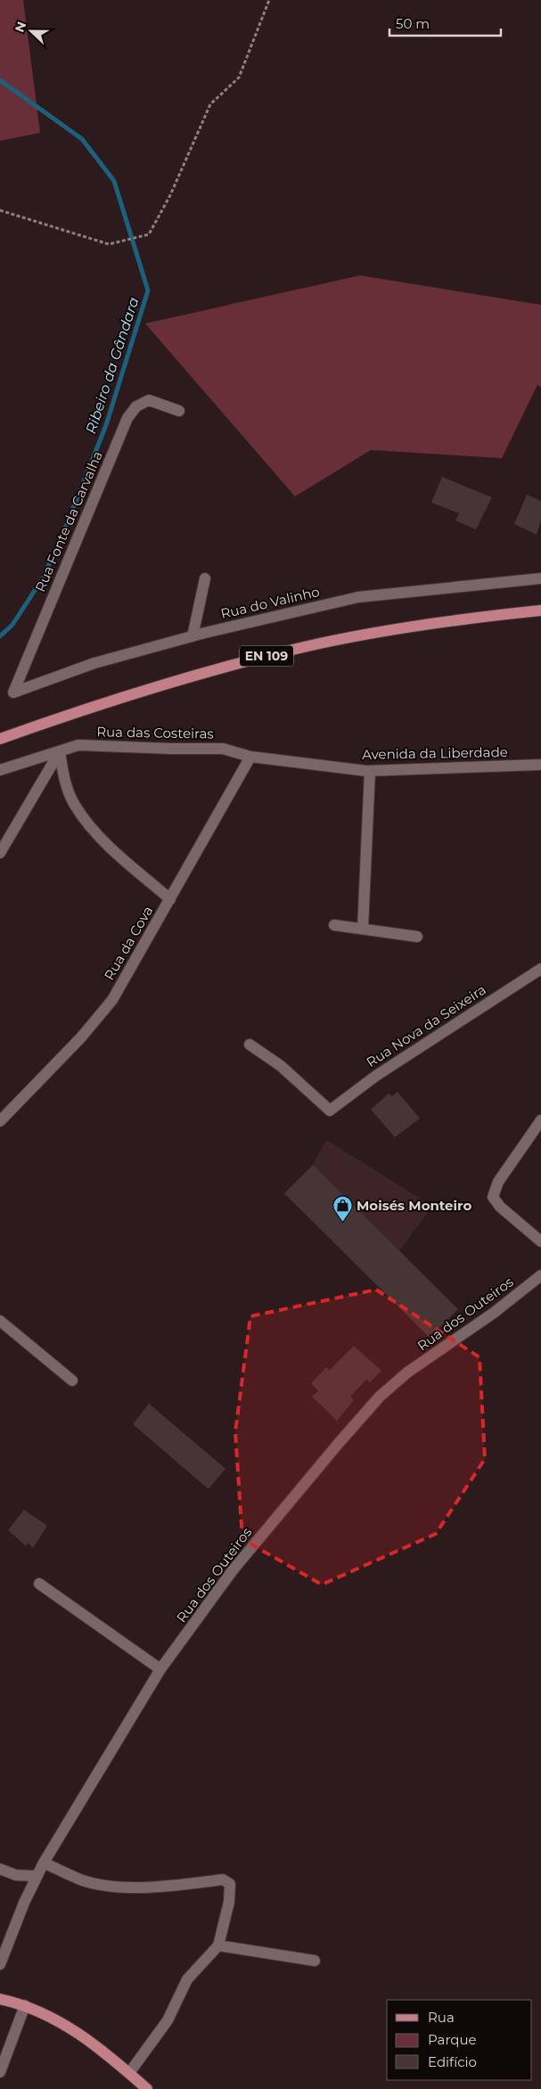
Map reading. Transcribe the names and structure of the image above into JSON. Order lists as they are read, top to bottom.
{
  "streets": {
    "main road": ["EN 109"],
    "street": [
      "Rua Fonte da Carvalha",
      "Rua do Valinho",
      "Rua das Costeiras",
      "Avenida da Liberdade",
      "Rua da Cova",
      "Rua Nova da Seixeira",
      "Rua dos Outeiros"
    ]
  },
  "crossings": [
    ["Rua Fonte da Carvalha", "Rua do Valinho"],
    ["Rua das Costeiras", "Avenida da Liberdade"],
    ["Rua das Costeiras", "Rua da Cova"],
    ["Avenida da Liberdade", "Rua da Cova"]
  ],
  "water": ["Ribeiro da Gândara"],
  "places": {
    "shop": ["Moisés Monteiro"]
  },
  "legend": ["Rua", "Parque", "Edifício"],
  "scale_bar": "50 m",
  "north": "left"
}
